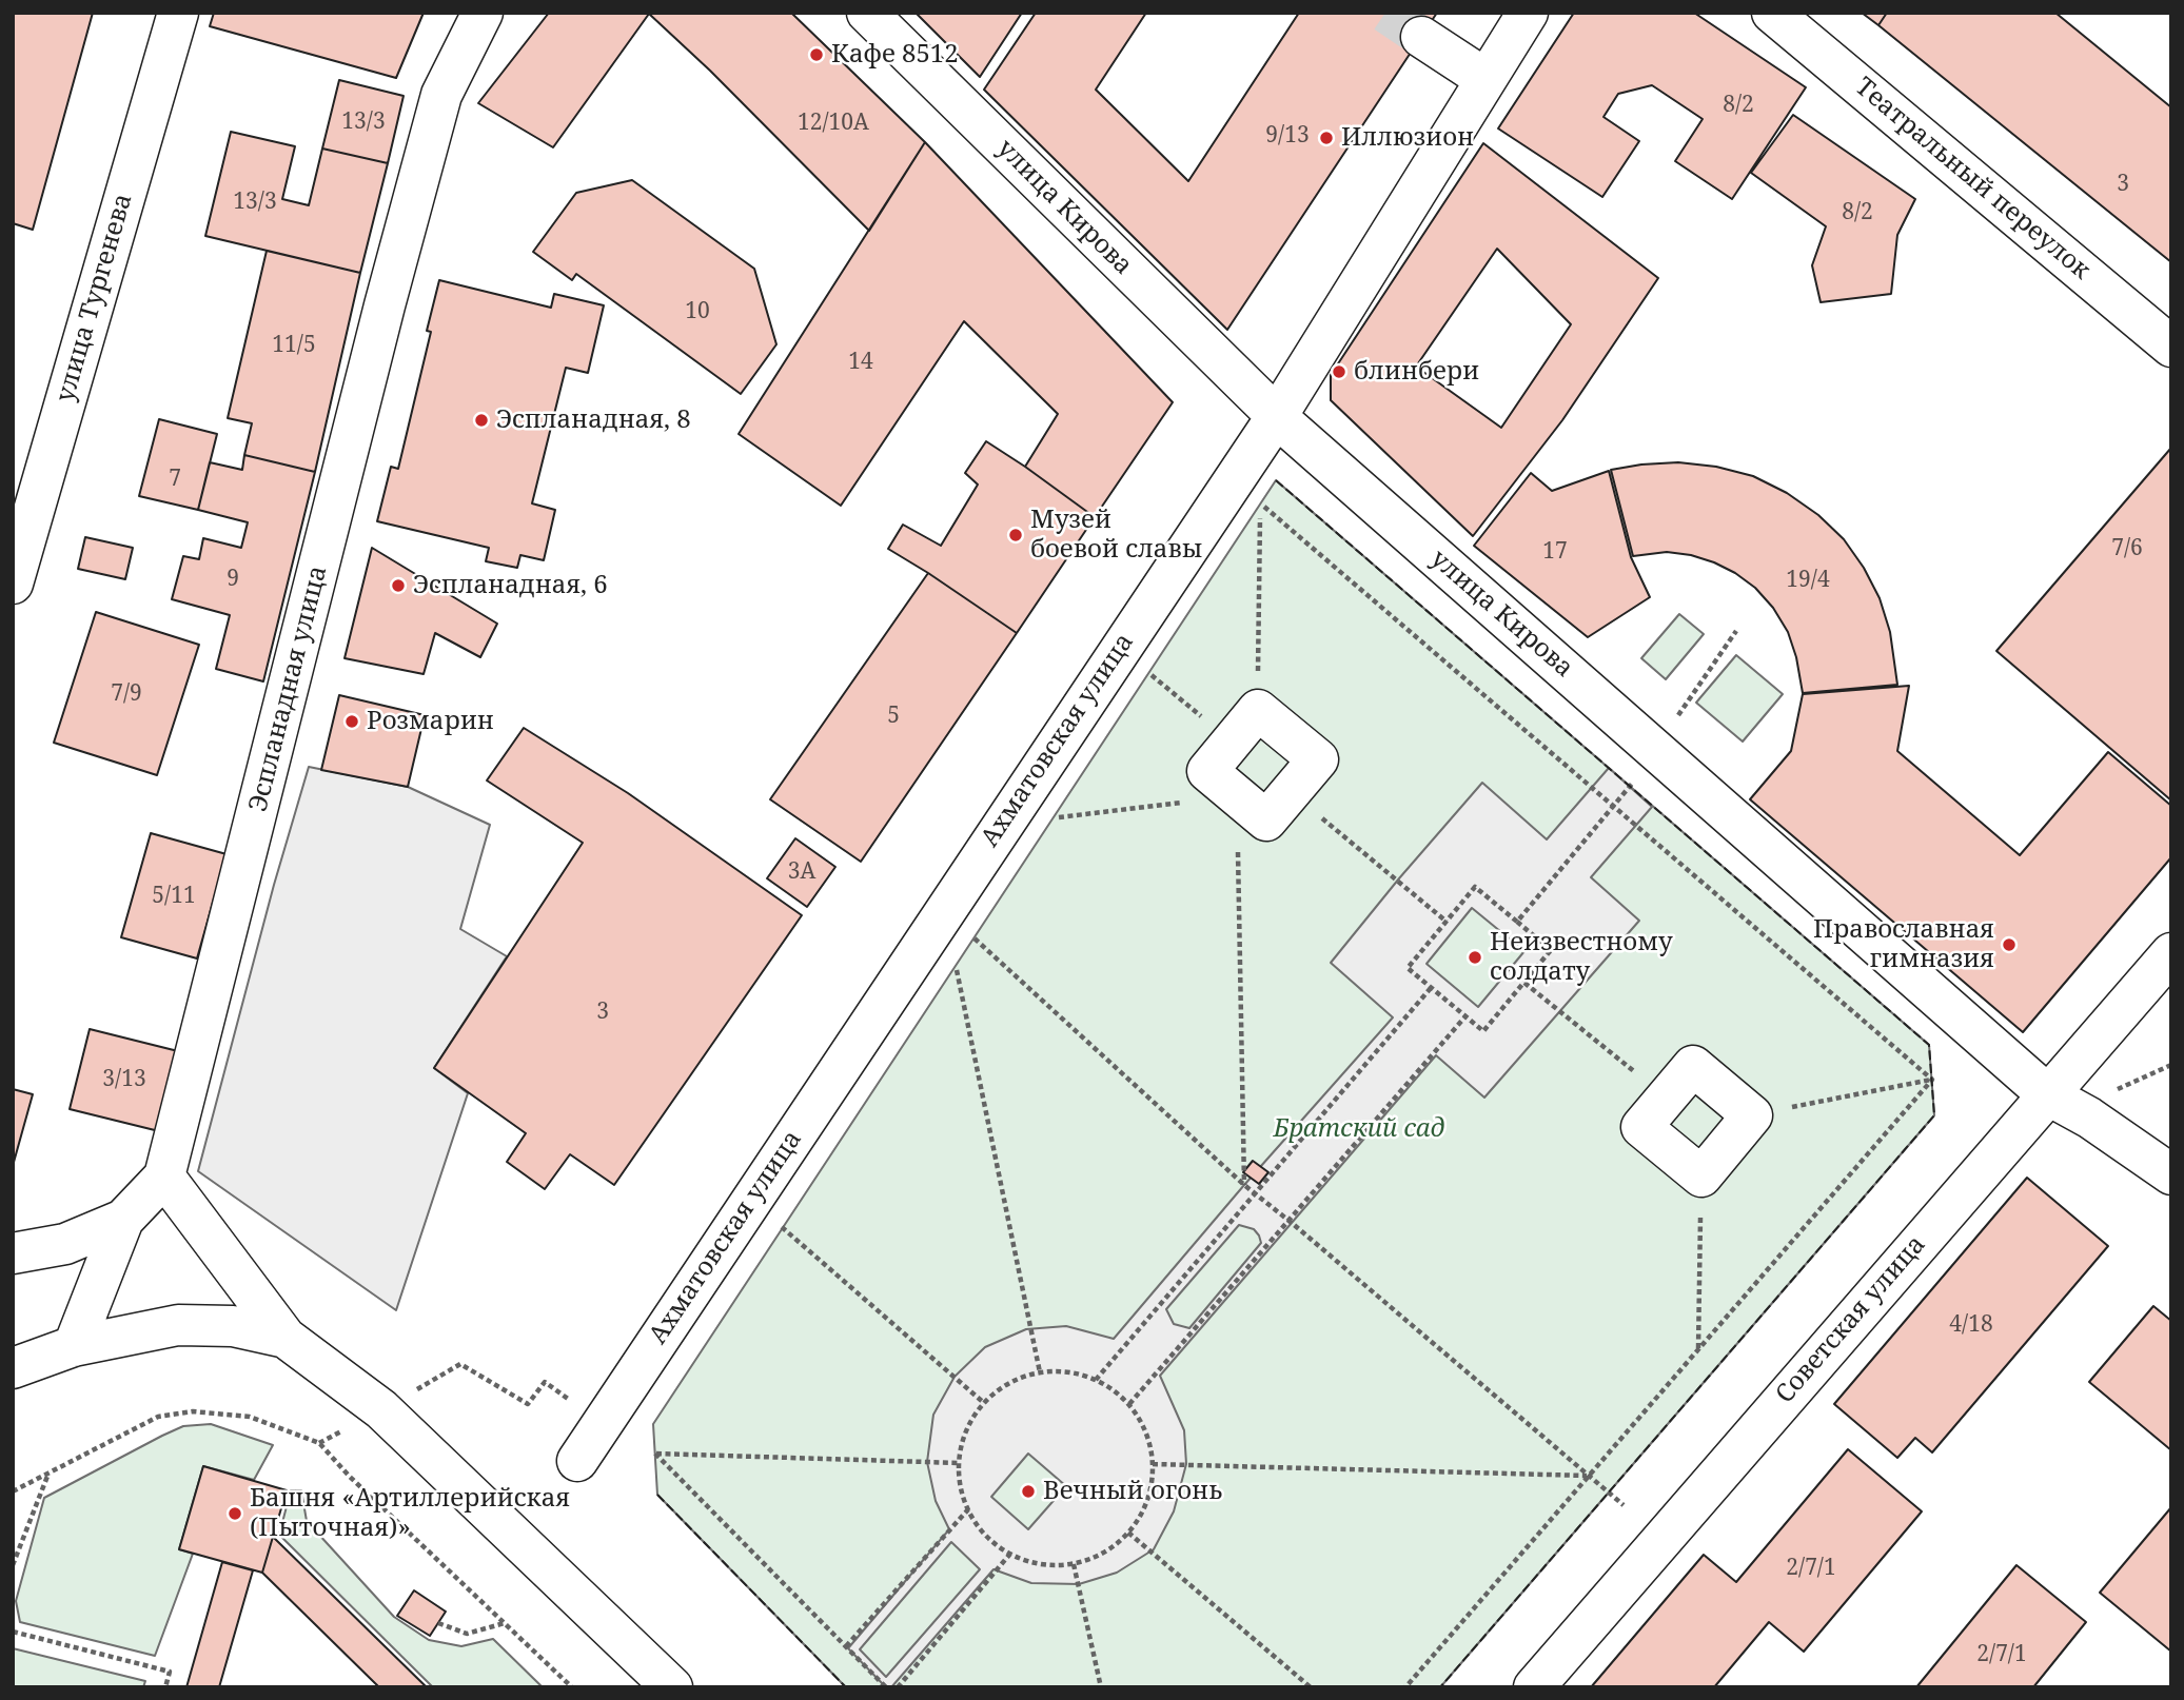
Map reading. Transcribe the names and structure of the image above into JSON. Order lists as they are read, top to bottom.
{
  "streets": {
    "street": [
      "Театральный переулок",
      "улица Кирова",
      "улица Тургенева",
      "Эспланадная улица",
      "Ахматовская улица",
      "Советская улица"
    ]
  },
  "crossings": [
    ["улица Кирова", "Ахматовская улица"],
    ["улица Кирова", "Советская улица"]
  ],
  "parks": ["Братский сад"],
  "places": [
    "Кафе 8512",
    "Иллюзион",
    "блинбери",
    "Эспланадная, 8",
    "Музей боевой славы",
    "Эспланадная, 6",
    "Розмарин",
    "Православная гимназия",
    "Неизвестному солдату",
    "Вечный огонь",
    "Башня «Артиллерийская (Пыточная)»"
  ],
  "house_numbers": [
    "8/2",
    "13/3",
    "12/10А",
    "9/13",
    "3",
    "13/3",
    "8/2",
    "10",
    "11/5",
    "14",
    "7",
    "7/6",
    "17",
    "9",
    "19/4",
    "7/9",
    "5",
    "3А",
    "5/11",
    "3",
    "3/13",
    "4/18",
    "2/7/1",
    "2/7/1"
  ]
}
